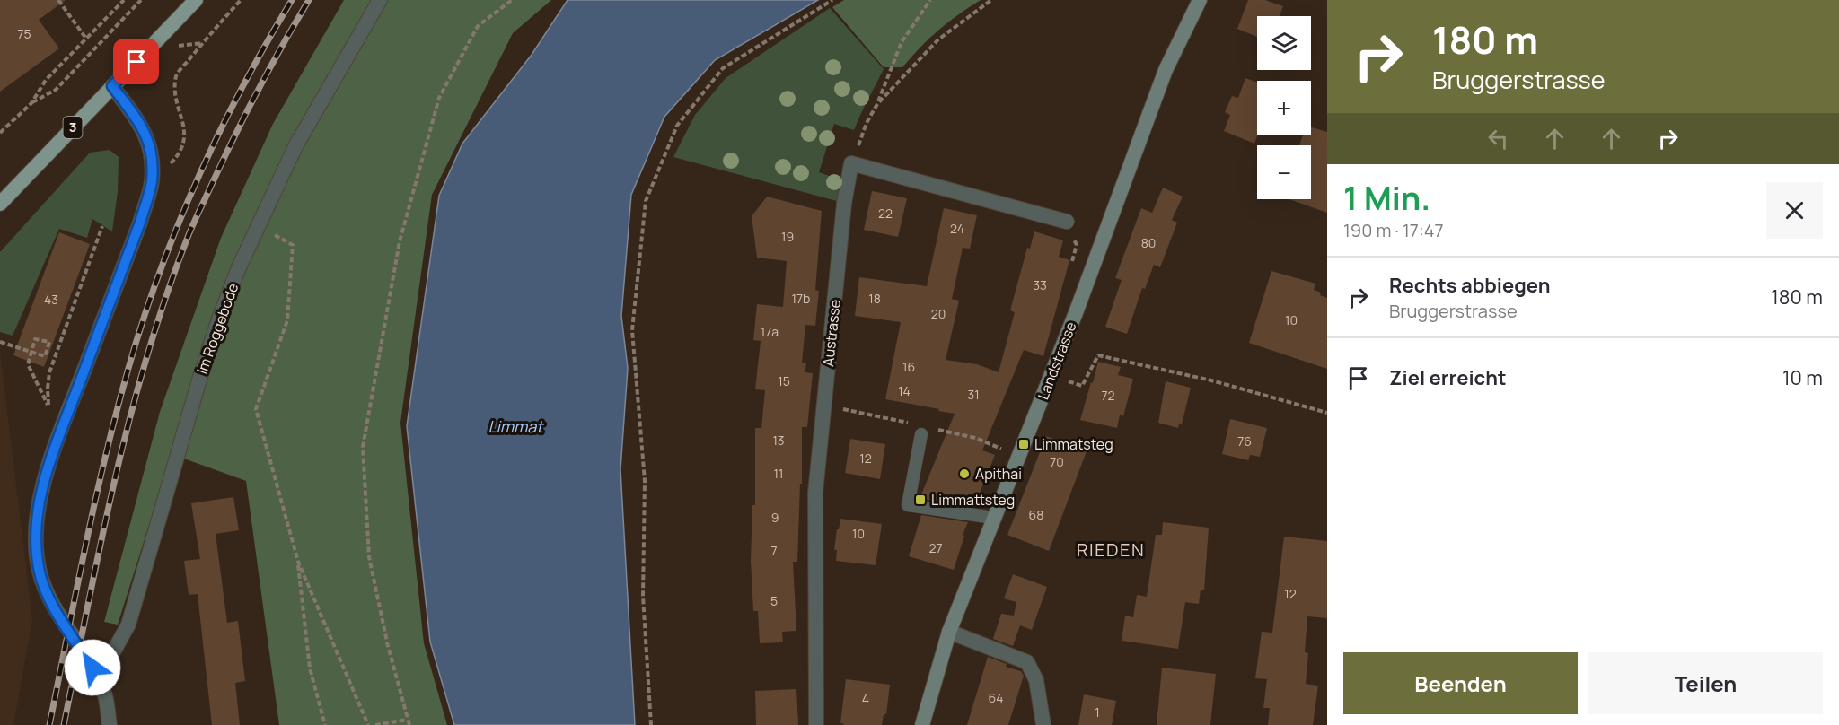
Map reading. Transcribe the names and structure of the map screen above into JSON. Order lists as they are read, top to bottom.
{
  "streets": {
    "main road": ["3", "Landstrasse"],
    "street": ["Im Roggebode", "Austrasse"]
  },
  "districts": ["RIEDEN"],
  "water": ["Limmat"],
  "places": {
    "transit": ["Limmatsteg", "Limmattsteg"],
    "other": ["Apithai"]
  },
  "house_numbers": [
    "75",
    "22",
    "24",
    "19",
    "80",
    "33",
    "17b",
    "18",
    "43",
    "20",
    "10",
    "17a",
    "16",
    "15",
    "14",
    "31",
    "72",
    "13",
    "76",
    "12",
    "70",
    "11",
    "68",
    "9",
    "10",
    "27",
    "7",
    "12",
    "5",
    "64",
    "4",
    "1"
  ],
  "page": {
    "turn": ["180 m", "Bruggerstrasse"],
    "map_buttons": ["+", "−"],
    "heading": ["1 Min.", "190 m · 17:47"],
    "list": [
      {
        "name": "Rechts abbiegen",
        "note": "Bruggerstrasse",
        "value": "180 m"
      },
      {
        "name": "Ziel erreicht",
        "value": "10 m"
      }
    ],
    "buttons": ["Beenden", "Teilen"]
  }
}
